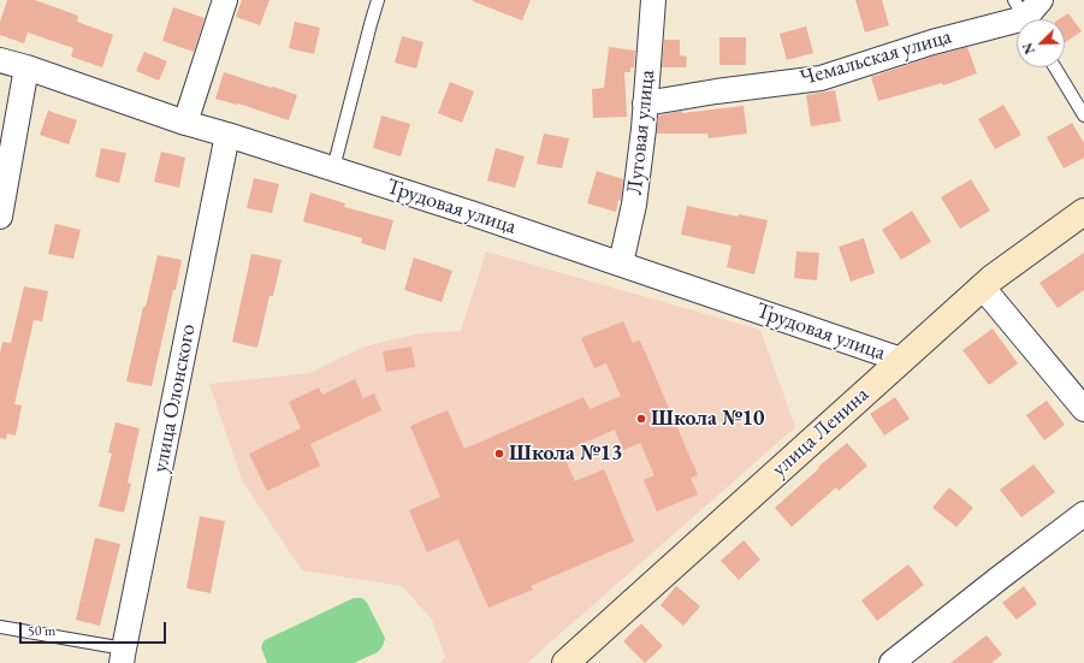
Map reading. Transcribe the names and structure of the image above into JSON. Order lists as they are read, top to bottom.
{
  "streets": {
    "street": [
      "Чемальская улица",
      "Луговая улица",
      "Трудовая улица",
      "улица Олонского",
      "улица Ленина"
    ]
  },
  "crossings": [
    ["Чемальская улица", "Луговая улица"],
    ["Луговая улица", "Трудовая улица"],
    ["Трудовая улица", "улица Олонского"],
    ["Трудовая улица", "улица Ленина"]
  ],
  "places": ["Школа №10", "Школа №13"],
  "scale_bar": "50 m",
  "north": "bottom left"
}
